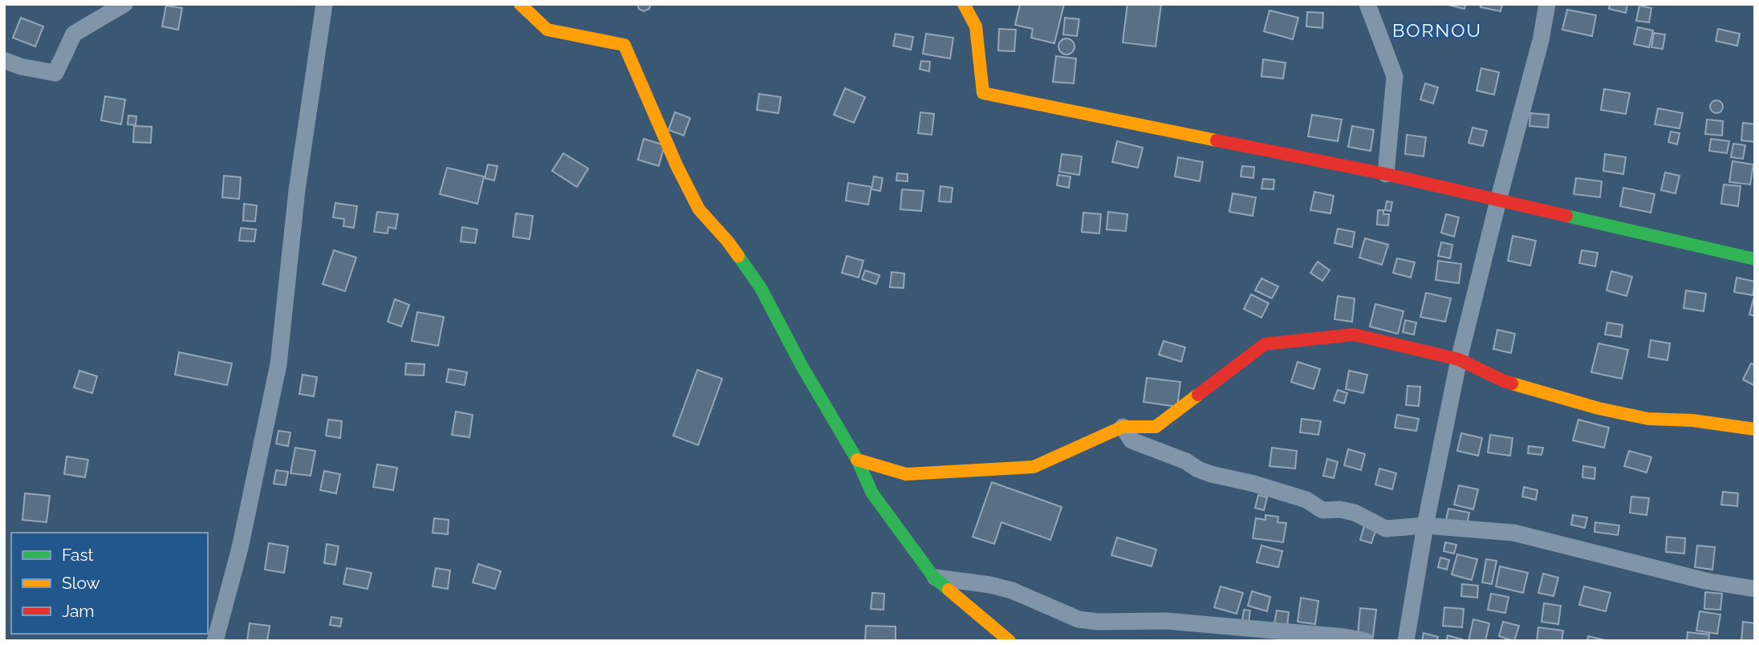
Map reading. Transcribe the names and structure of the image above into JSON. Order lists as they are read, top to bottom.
{
  "districts": ["BORNOU"],
  "legend": ["Fast", "Slow", "Jam"]
}
